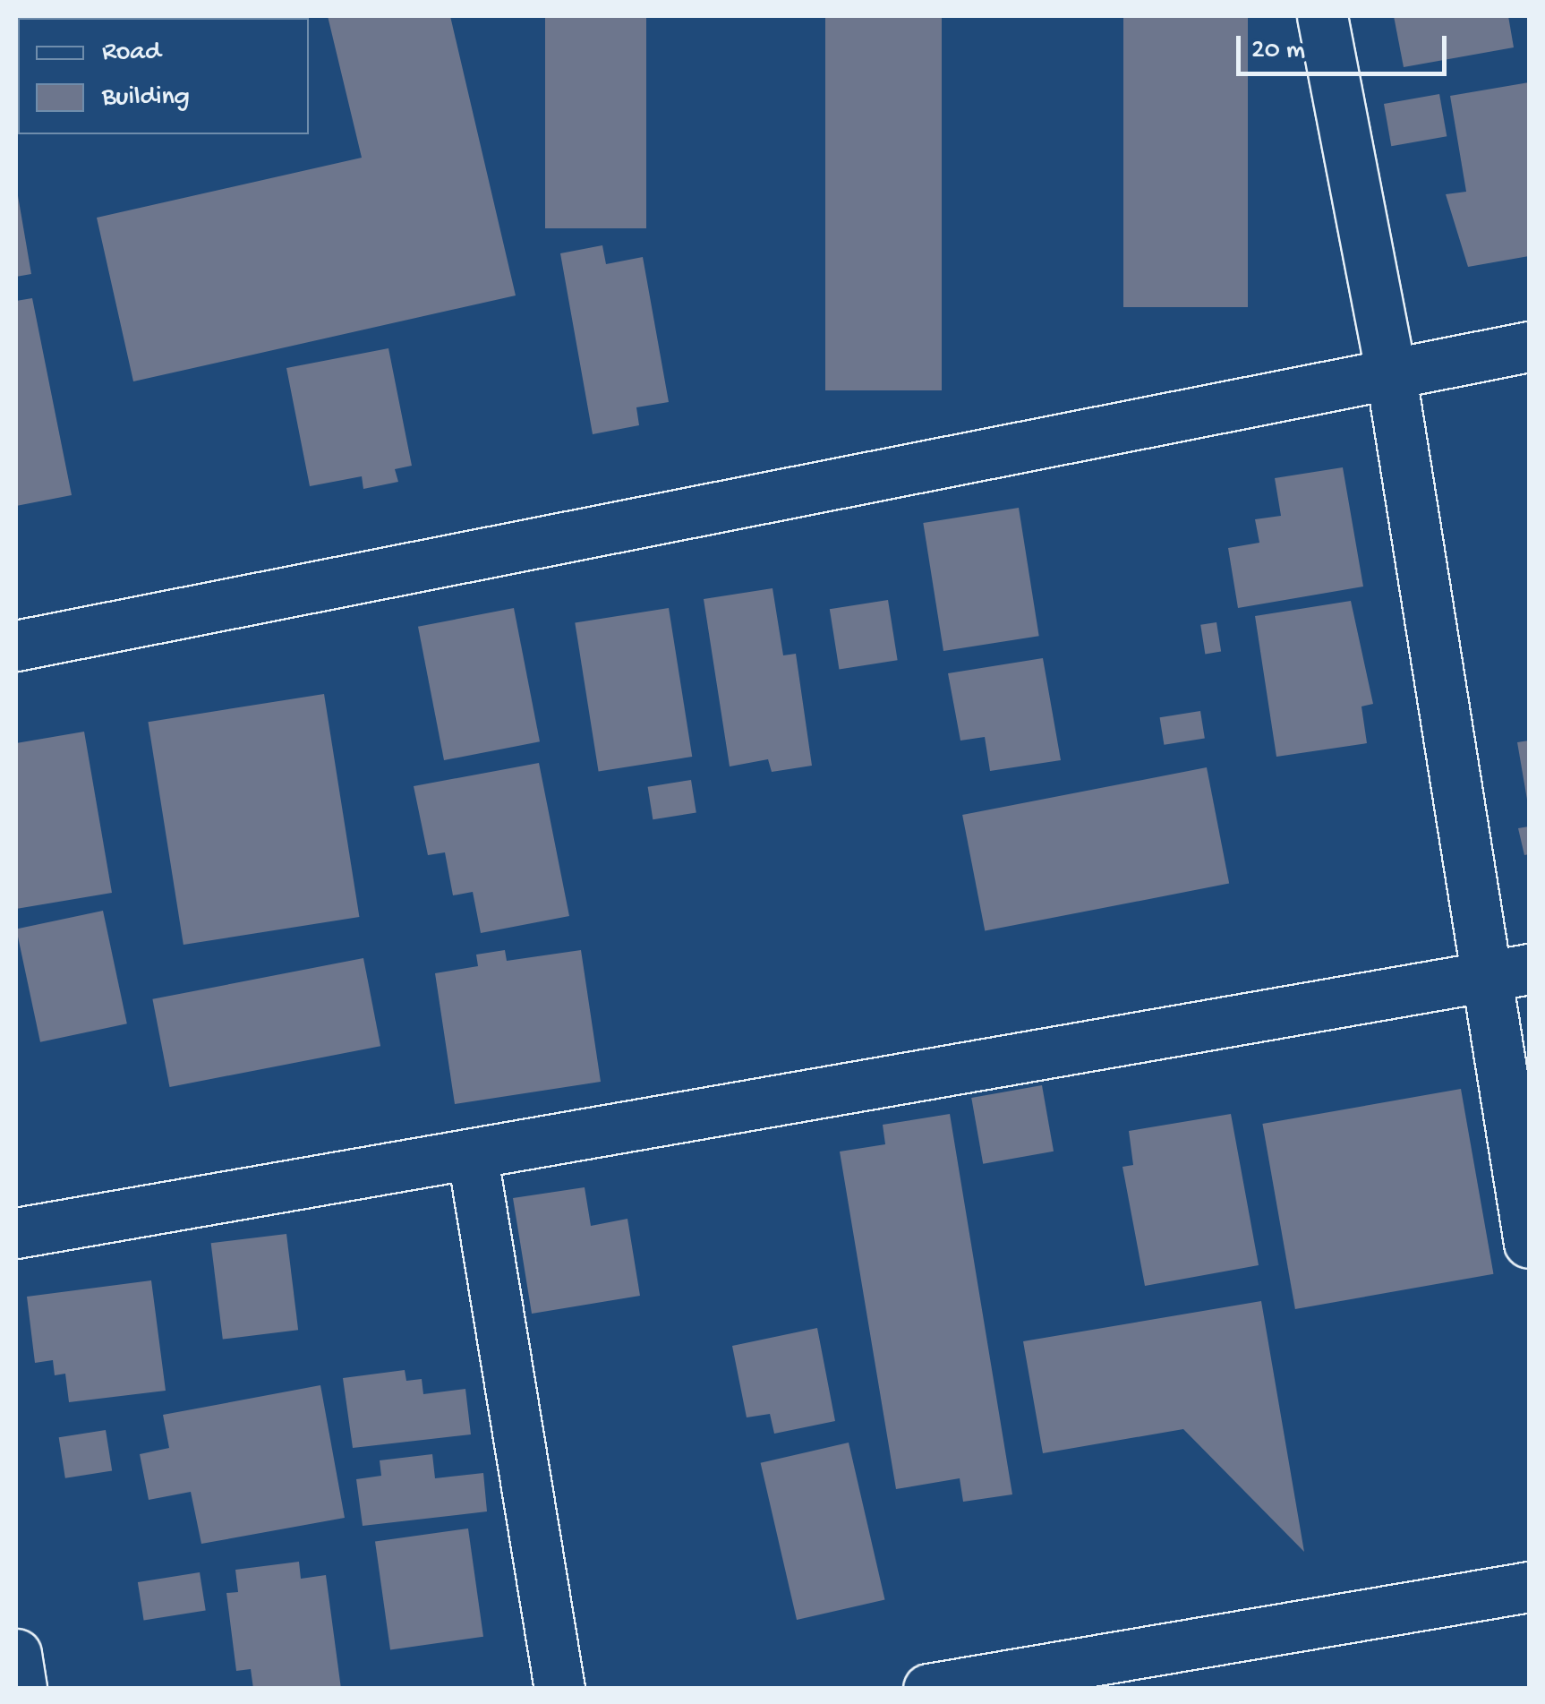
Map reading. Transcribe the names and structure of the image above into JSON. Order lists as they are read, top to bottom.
{
  "legend": ["Road", "Building"],
  "scale_bar": "20 m"
}
